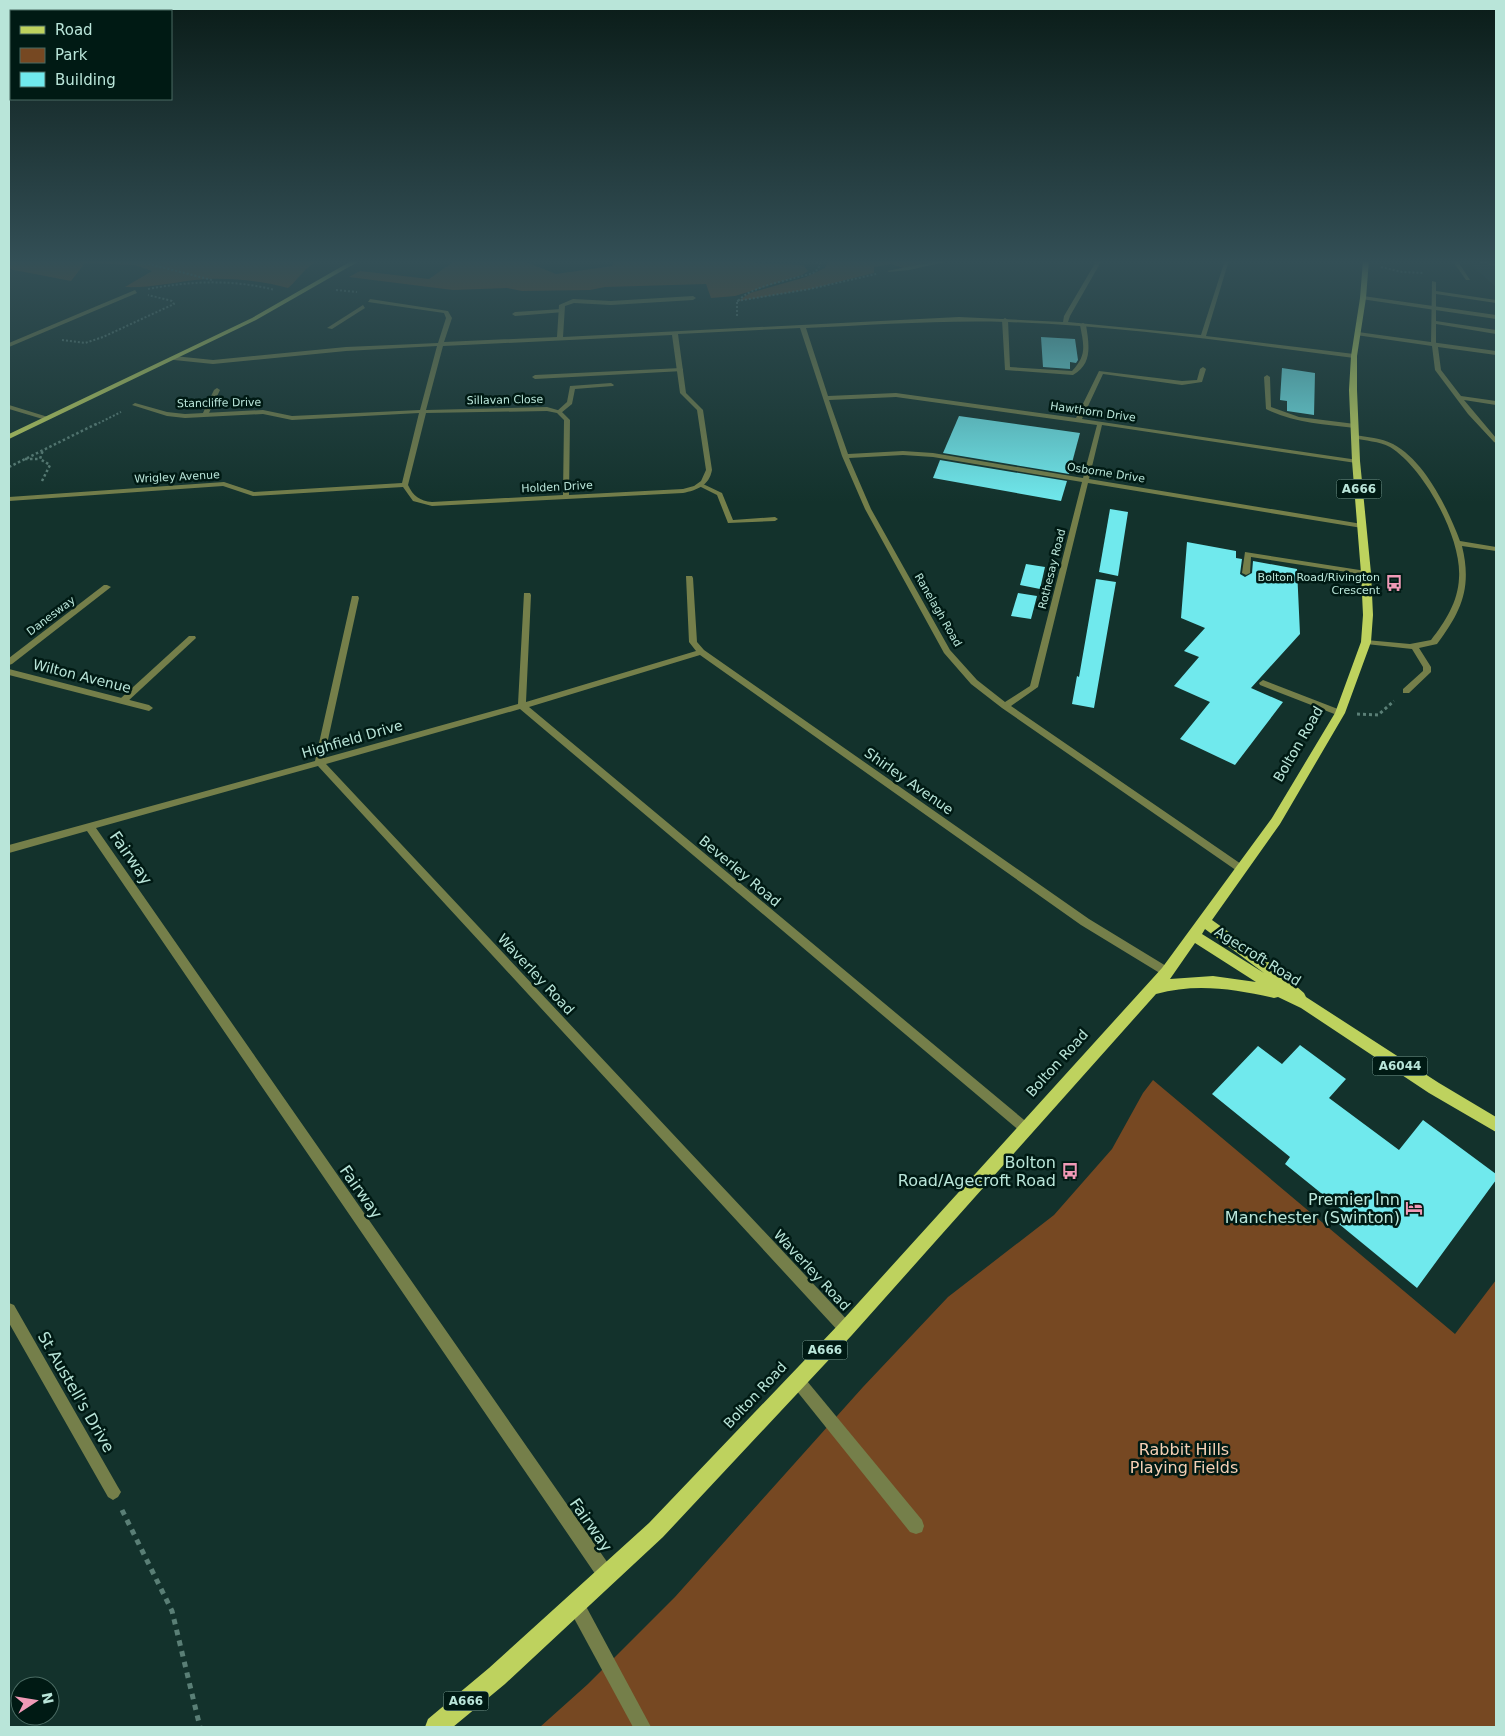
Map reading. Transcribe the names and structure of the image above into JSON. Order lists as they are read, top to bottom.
{
  "streets": {
    "main road": [
      "A666",
      "Bolton Road",
      "Agecroft Road",
      "A6044"
    ],
    "street": [
      "Sillavan Close",
      "Stancliffe Drive",
      "Hawthorn Drive",
      "Osborne Drive",
      "Wrigley Avenue",
      "Holden Drive",
      "Rothesay Road",
      "Ranelagh Road",
      "Danesway",
      "Wilton Avenue",
      "Highfield Drive",
      "Shirley Avenue",
      "Fairway",
      "Beverley Road",
      "Waverley Road",
      "St Austell's Drive"
    ]
  },
  "crossings": [
    ["Sillavan Close", "Stancliffe Drive"],
    ["Sillavan Close", "Holden Drive"],
    ["Hawthorn Drive", "Rothesay Road"],
    ["Hawthorn Drive", "Ranelagh Road"],
    ["Hawthorn Drive", "Bolton Road"],
    ["Osborne Drive", "Rothesay Road"],
    ["Osborne Drive", "Ranelagh Road"],
    ["Osborne Drive", "Bolton Road"],
    ["Wrigley Avenue", "Holden Drive"],
    ["Rothesay Road", "Ranelagh Road"],
    ["Ranelagh Road", "Bolton Road"],
    ["Highfield Drive", "Shirley Avenue"],
    ["Highfield Drive", "Fairway"],
    ["Highfield Drive", "Beverley Road"],
    ["Highfield Drive", "Waverley Road"],
    ["Bolton Road", "Shirley Avenue"],
    ["Bolton Road", "Fairway"],
    ["Bolton Road", "Beverley Road"],
    ["Bolton Road", "Agecroft Road"],
    ["Bolton Road", "Waverley Road"]
  ],
  "parks": ["Rabbit Hills Playing Fields"],
  "places": {
    "bus stop": ["Bolton Road/Rivington Crescent", "Bolton Road/Agecroft Road"],
    "hotel": ["Premier Inn Manchester (Swinton)"]
  },
  "legend": ["Road", "Park", "Building"],
  "north": "right"
}
